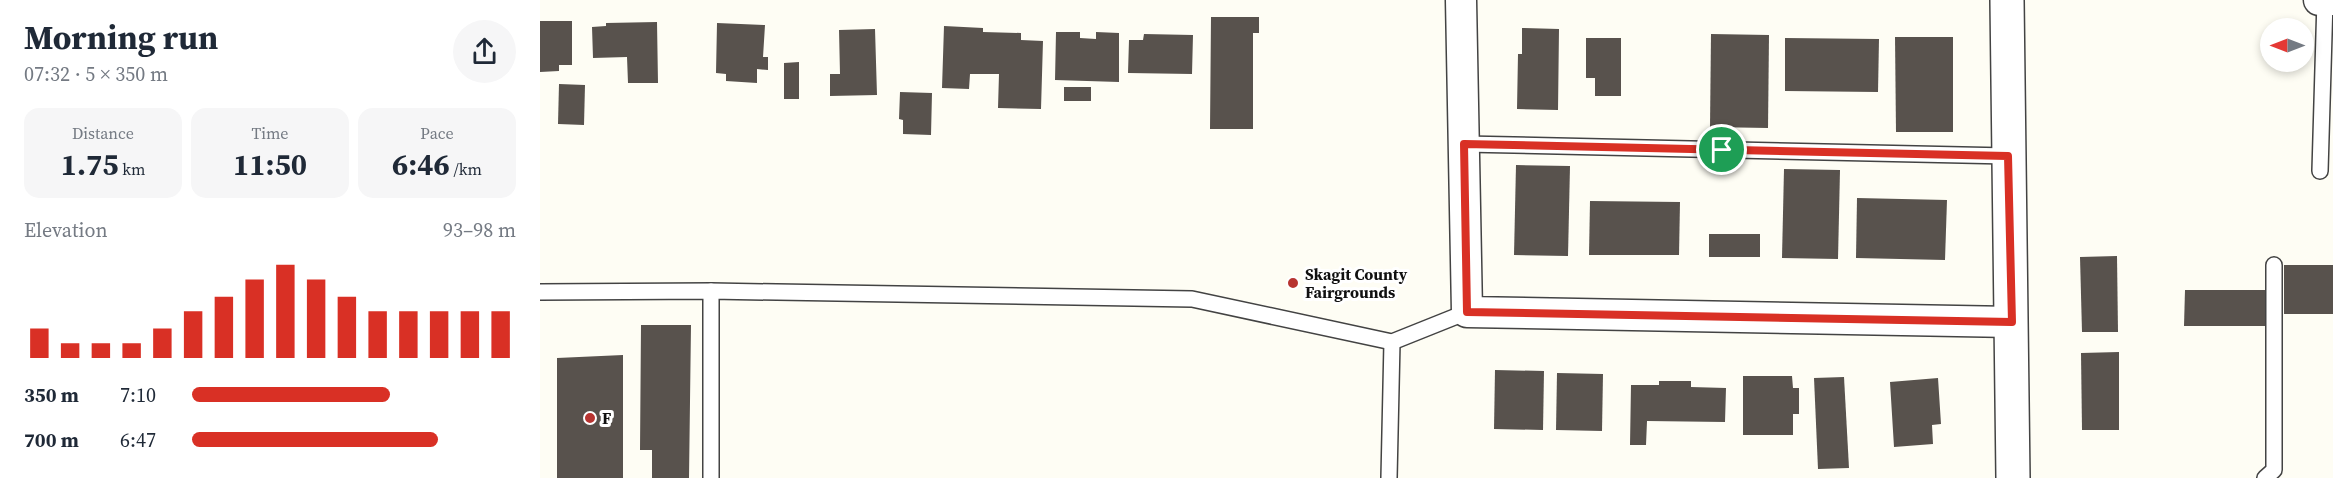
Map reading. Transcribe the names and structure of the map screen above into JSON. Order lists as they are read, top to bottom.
{
  "places": ["Skagit County Fairgrounds", "F"],
  "north": "left",
  "page": {
    "heading": ["Morning run", "07:32 · 5 × 350 m"],
    "stats": [
      ["Distance", "1.75 km"],
      ["Time", "11:50"],
      ["Pace", "6:46 /km"]
    ],
    "chart": ["Elevation", "93–98 m"],
    "list": [
      {
        "name": "350 m",
        "note": "7:10"
      },
      {
        "name": "700 m",
        "note": "6:47"
      }
    ]
  }
}
